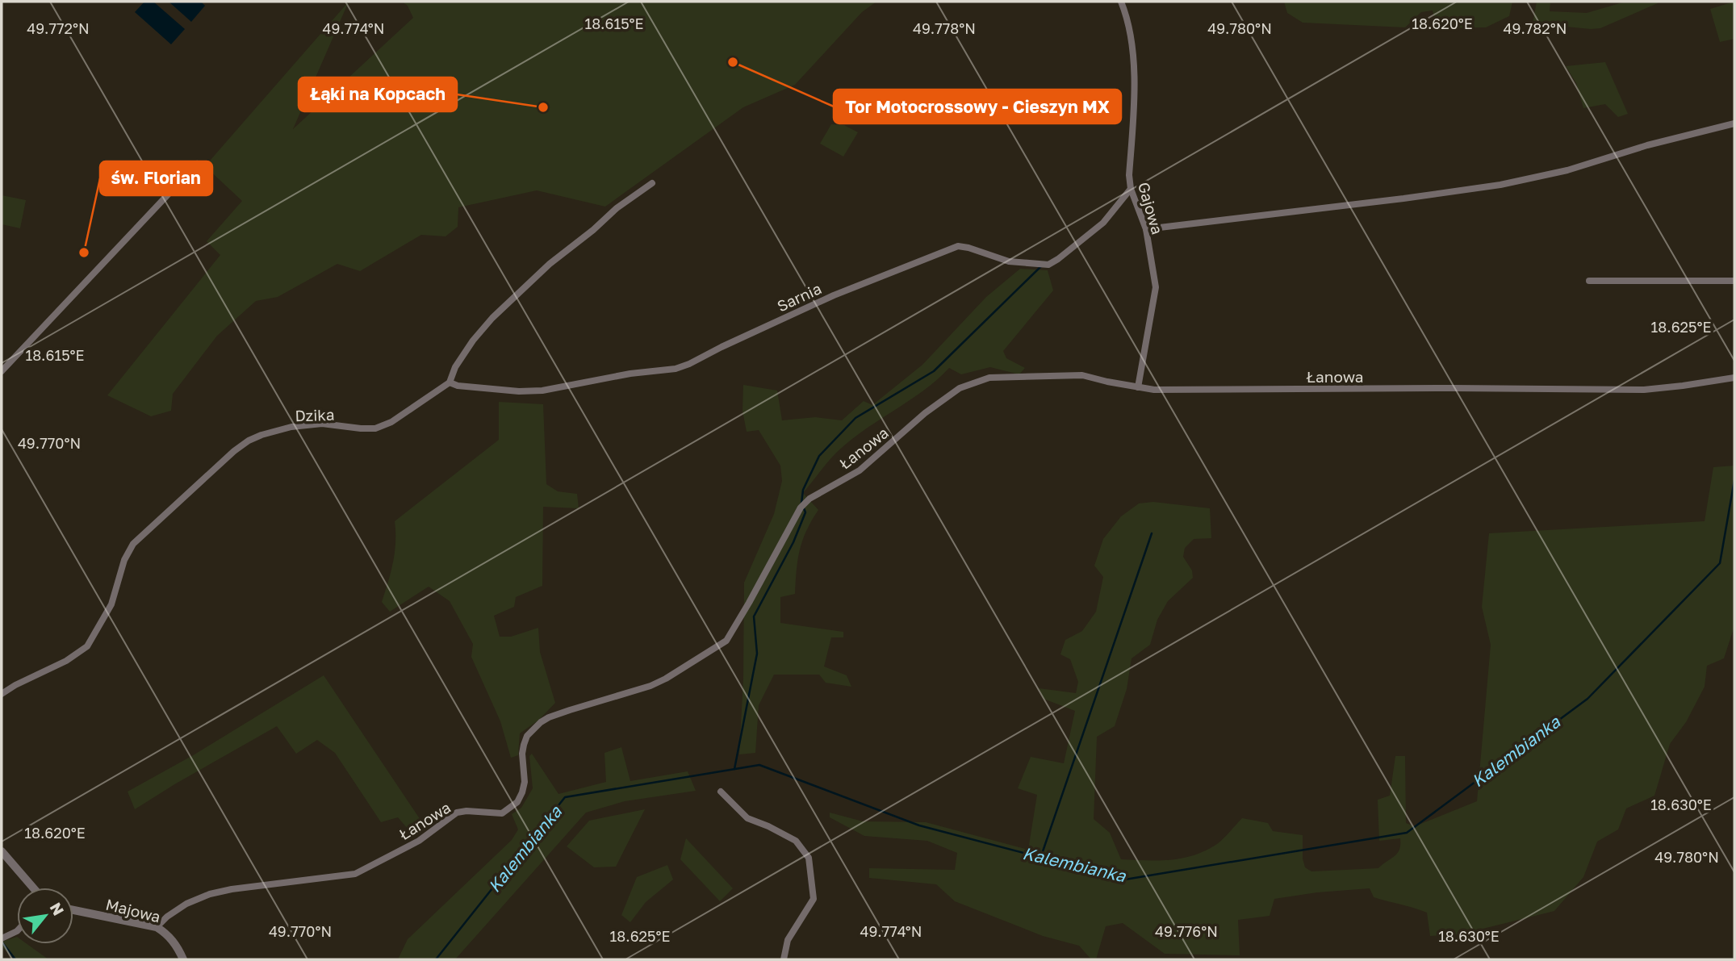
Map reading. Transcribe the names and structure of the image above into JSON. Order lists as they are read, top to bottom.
{
  "streets": {
    "street": [
      "Gajowa",
      "Sarnia",
      "Łanowa",
      "Dzika",
      "Majowa"
    ]
  },
  "crossings": [
    ["Gajowa", "Sarnia"],
    ["Gajowa", "Łanowa"],
    ["Sarnia", "Dzika"],
    ["Łanowa", "Majowa"]
  ],
  "water": ["Kalembianka"],
  "places": ["Tor Motocrossowy - Cieszyn MX", "Łąki na Kopcach", "św. Florian"],
  "north": "top right",
  "coordinates": [
    "18.615°E",
    "18.620°E",
    "49.778°N",
    "49.772°N",
    "49.780°N",
    "49.782°N",
    "49.774°N",
    "18.625°E",
    "49.770°N",
    "18.630°E",
    "49.776°N"
  ]
}
